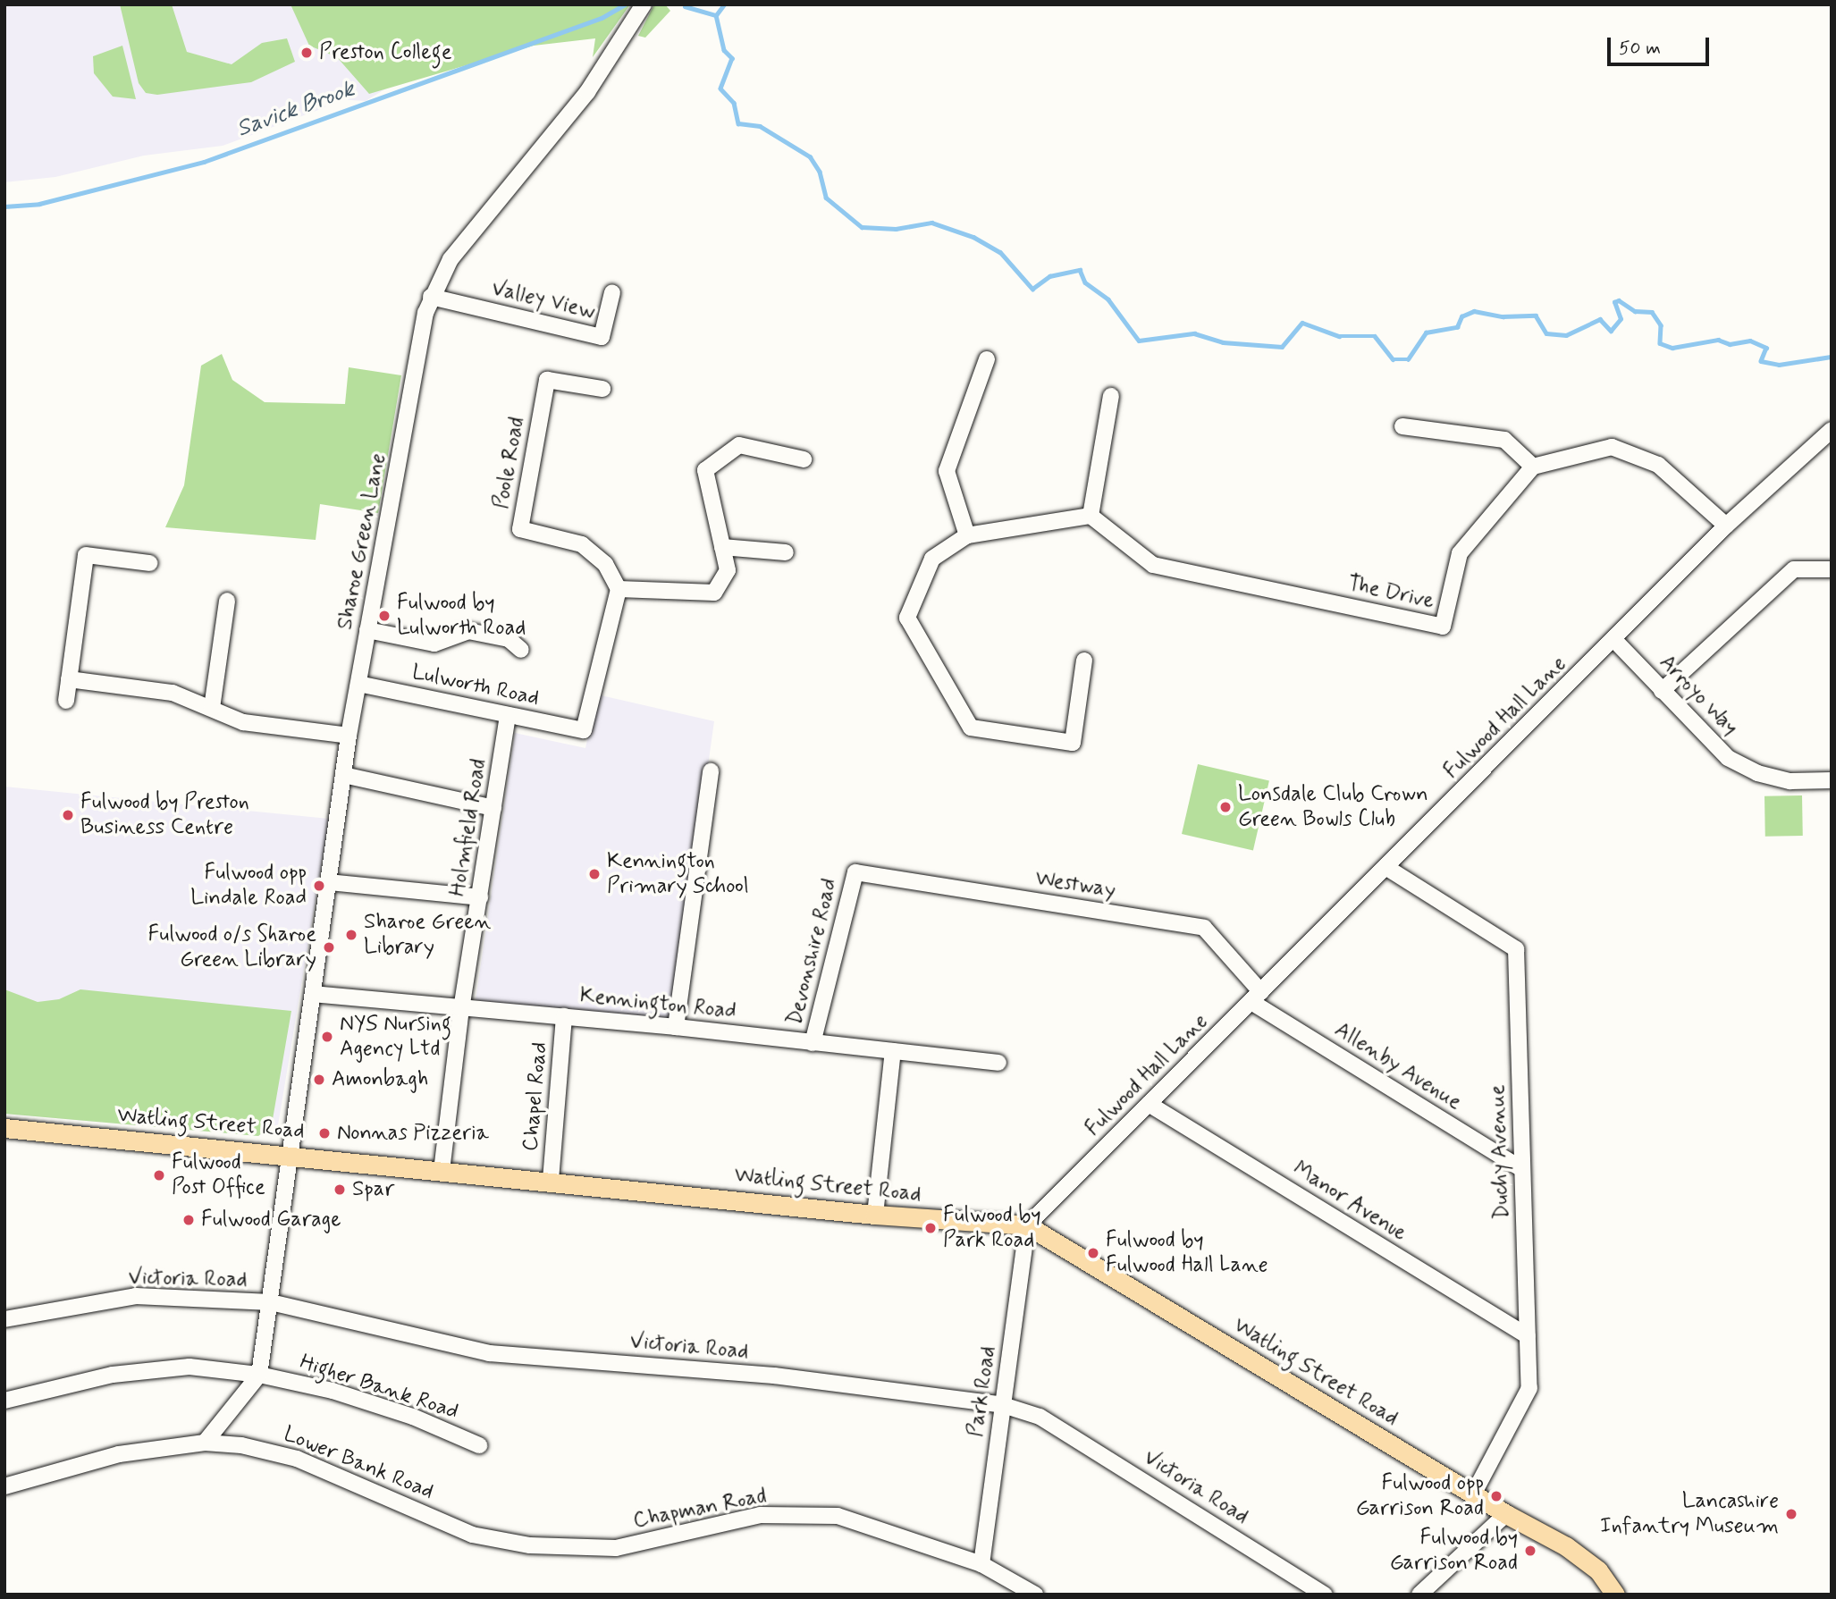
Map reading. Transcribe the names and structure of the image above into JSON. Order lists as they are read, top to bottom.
{
  "streets": {
    "main road": ["Watling Street Road"],
    "street": [
      "Valley View",
      "Poole Road",
      "Sharoe Green Lane",
      "The Drive",
      "Lulworth Road",
      "Arroyo Way",
      "Fulwood Hall Lane",
      "Holmfield Road",
      "Westway",
      "Devonshire Road",
      "Kennington Road",
      "Allenby Avenue",
      "Chapel Road",
      "Duchy Avenue",
      "Manor Avenue",
      "Victoria Road",
      "Higher Bank Road",
      "Park Road",
      "Lower Bank Road",
      "Chapman Road"
    ]
  },
  "crossings": [
    ["Valley View", "Sharoe Green Lane"],
    ["Poole Road", "Lulworth Road"],
    ["Sharoe Green Lane", "Lulworth Road"],
    ["Sharoe Green Lane", "Kennington Road"],
    ["Sharoe Green Lane", "Watling Street Road"],
    ["Sharoe Green Lane", "Victoria Road"],
    ["Sharoe Green Lane", "Higher Bank Road"],
    ["Lulworth Road", "Holmfield Road"],
    ["Arroyo Way", "Fulwood Hall Lane"],
    ["Fulwood Hall Lane", "Westway"],
    ["Fulwood Hall Lane", "Allenby Avenue"],
    ["Fulwood Hall Lane", "Watling Street Road"],
    ["Fulwood Hall Lane", "Duchy Avenue"],
    ["Fulwood Hall Lane", "Manor Avenue"],
    ["Fulwood Hall Lane", "Park Road"],
    ["Holmfield Road", "Kennington Road"],
    ["Holmfield Road", "Watling Street Road"],
    ["Westway", "Devonshire Road"],
    ["Westway", "Allenby Avenue"],
    ["Devonshire Road", "Kennington Road"],
    ["Kennington Road", "Chapel Road"],
    ["Allenby Avenue", "Duchy Avenue"],
    ["Chapel Road", "Watling Street Road"],
    ["Watling Street Road", "Duchy Avenue"],
    ["Watling Street Road", "Park Road"],
    ["Duchy Avenue", "Manor Avenue"],
    ["Victoria Road", "Park Road"],
    ["Park Road", "Chapman Road"],
    ["Lower Bank Road", "Chapman Road"]
  ],
  "water": ["Savick Brook"],
  "places": [
    "Preston College",
    "Fulwood by Lulworth Road",
    "Lonsdale Club Crown Green Bowls Club",
    "Fulwood by Preston Business Centre",
    "Kennington Primary School",
    "Fulwood opp Lindale Road",
    "Sharoe Green Library",
    "Fulwood o/s Sharoe Green Library",
    "NYS Nursing Agency Ltd",
    "Amonbagh",
    "Nonnas Pizzeria",
    "Fulwood Post Office",
    "Spar",
    "Fulwood Garage",
    "Fulwood by Park Road",
    "Fulwood by Fulwood Hall Lane",
    "Fulwood opp Garrison Road",
    "Lancashire Infantry Museum",
    "Fulwood by Garrison Road"
  ],
  "scale_bar": "50 m"
}
